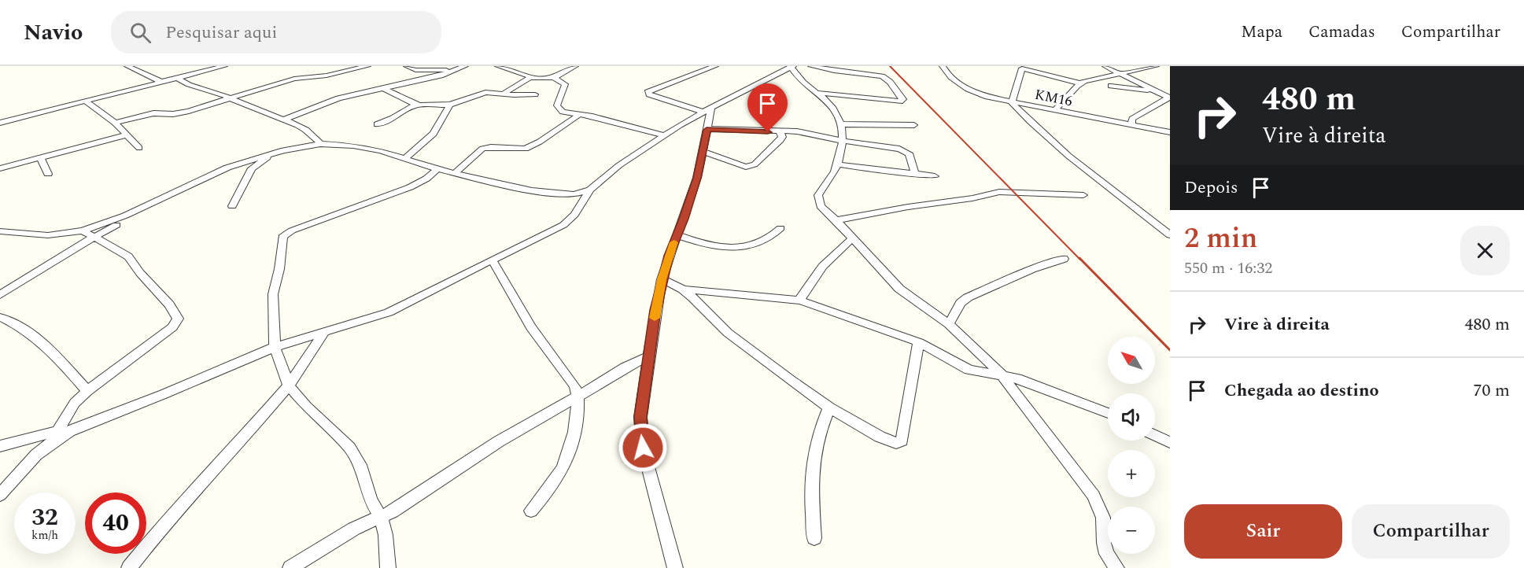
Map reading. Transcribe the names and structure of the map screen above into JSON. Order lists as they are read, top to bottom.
{
  "streets": {
    "street": ["KM16"]
  },
  "north": "top left",
  "page": {
    "header": "Navio",
    "search": "Pesquisar aqui",
    "nav": ["Mapa", "Camadas", "Compartilhar"],
    "turn": ["480 m", "Vire à direita"],
    "then": "Depois",
    "heading": ["2 min", "550 m · 16:32"],
    "list": [
      {
        "name": "Vire à direita",
        "value": "480 m"
      },
      {
        "name": "Chegada ao destino",
        "value": "70 m"
      }
    ],
    "map_buttons": ["+", "−"],
    "speed": "32 km/h",
    "limit": "40",
    "buttons": ["Sair", "Compartilhar"]
  }
}
